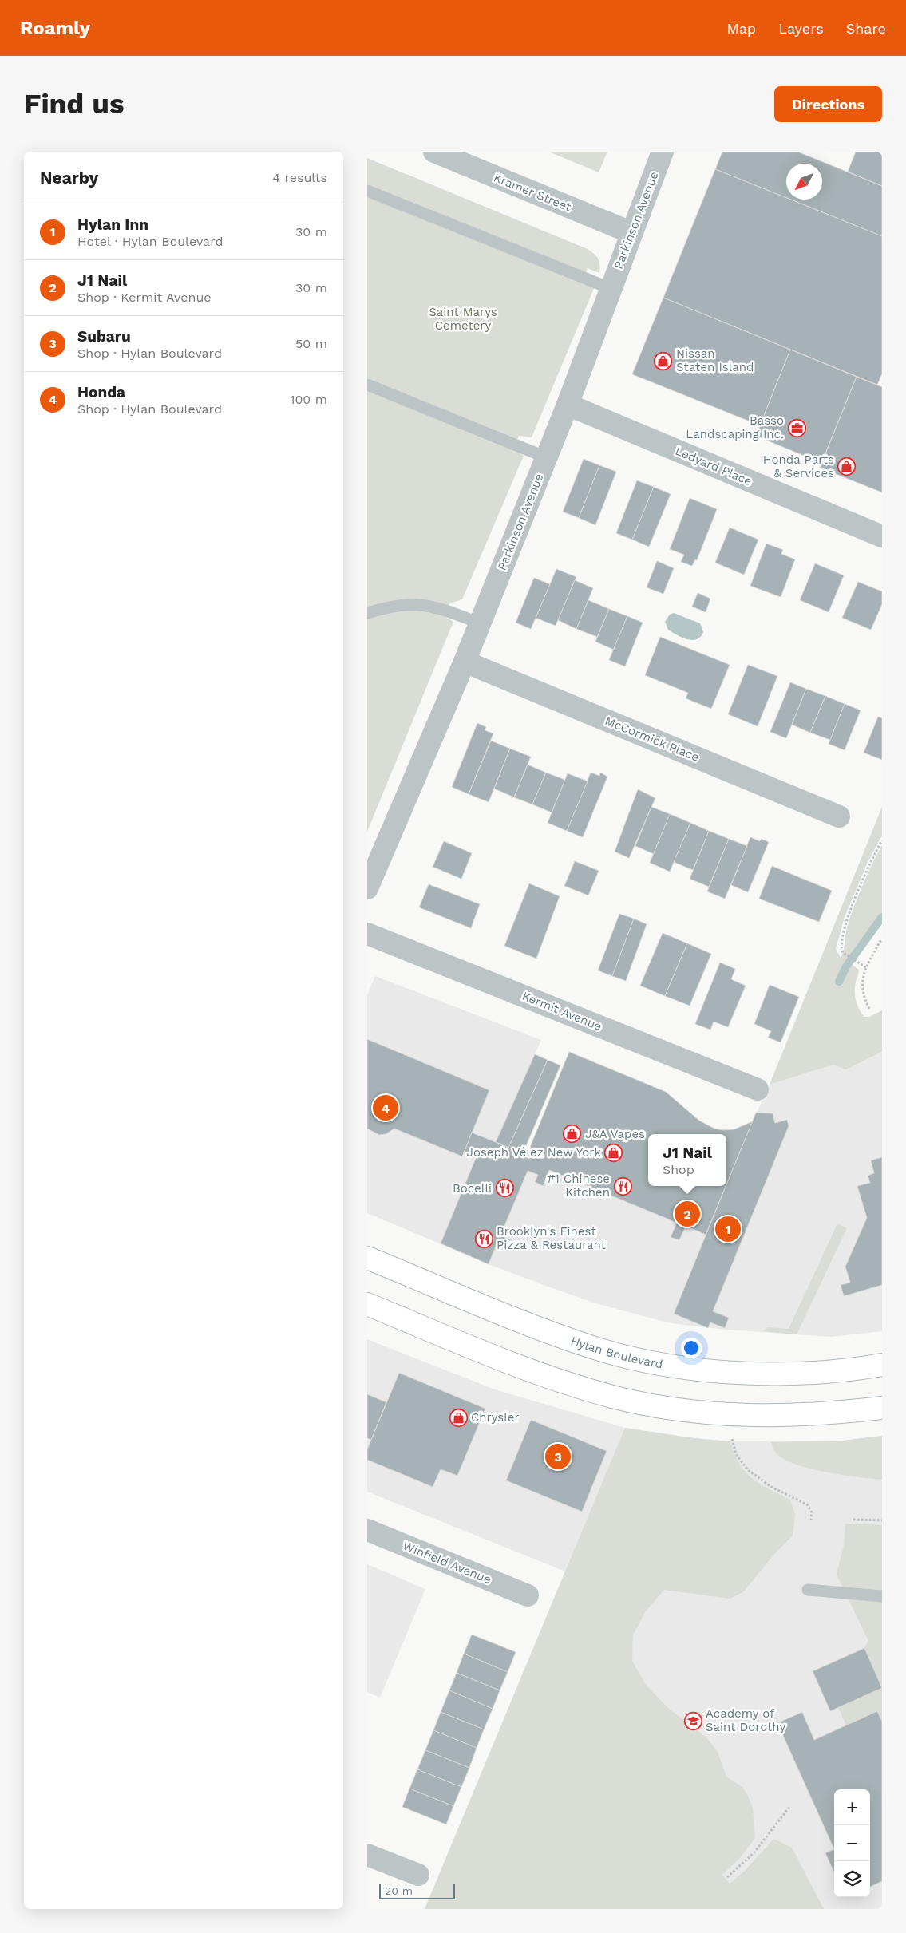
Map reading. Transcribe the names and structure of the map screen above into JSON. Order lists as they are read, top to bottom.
{
  "streets": {
    "main road": ["Hylan Boulevard"],
    "street": [
      "Kramer Street",
      "Parkinson Avenue",
      "Ledyard Place",
      "McCormick Place",
      "Kermit Avenue",
      "Winfield Avenue"
    ]
  },
  "crossings": [
    ["Kramer Street", "Parkinson Avenue"],
    ["Parkinson Avenue", "Ledyard Place"],
    ["Parkinson Avenue", "McCormick Place"]
  ],
  "parks": ["Saint Marys Cemetery"],
  "places": {
    "shop": [
      "Nissan Staten Island",
      "Honda Parts & Services",
      "J&A Vapes",
      "Joseph Vélez New York",
      "Chrysler"
    ],
    "office": ["Basso Landscaping Inc."],
    "restaurant": ["#1 Chinese Kitchen", "Bocelli", "Brooklyn's Finest Pizza & Restaurant"],
    "school or university": ["Academy of Saint Dorothy"]
  },
  "scale_bar": "20 m",
  "north": "bottom left",
  "page": {
    "header": "Roamly",
    "nav": ["Map", "Layers", "Share"],
    "buttons": "Directions",
    "title": "Find us",
    "heading": ["Nearby", "4 results"],
    "list": [
      {
        "mark": "1",
        "name": "Hylan Inn",
        "note": "Hotel · Hylan Boulevard",
        "value": "30 m"
      },
      {
        "mark": "2",
        "name": "J1 Nail",
        "note": "Shop · Kermit Avenue",
        "value": "30 m"
      },
      {
        "mark": "3",
        "name": "Subaru",
        "note": "Shop · Hylan Boulevard",
        "value": "50 m"
      },
      {
        "mark": "4",
        "name": "Honda",
        "note": "Shop · Hylan Boulevard",
        "value": "100 m"
      }
    ],
    "pins": [
      "4",
      "2",
      "1",
      "3"
    ],
    "popup": ["J1 Nail", "Shop"],
    "map_buttons": ["+", "−"],
    "scale": "20 m"
  }
}
